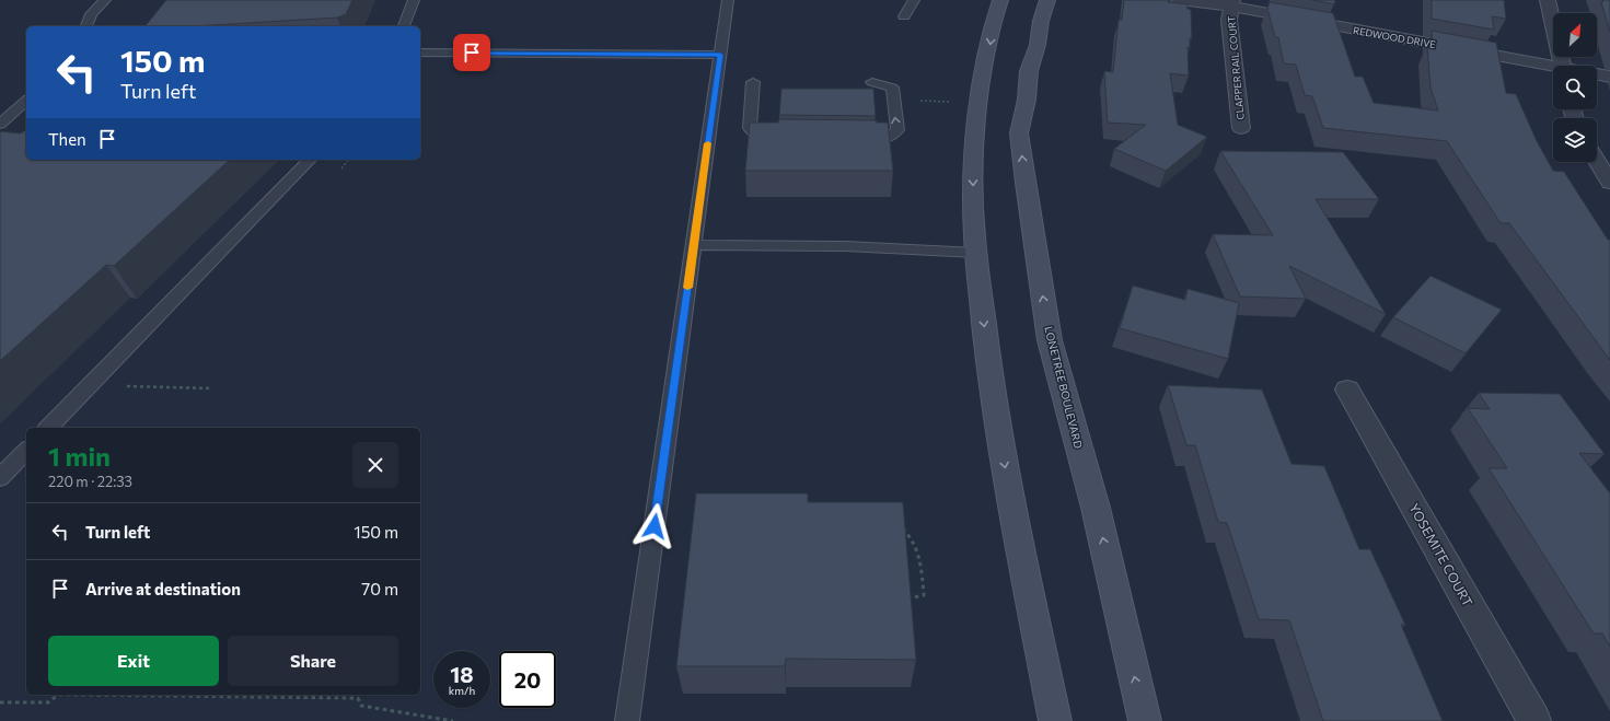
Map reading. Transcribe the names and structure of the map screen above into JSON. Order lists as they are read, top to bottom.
{
  "streets": {
    "main road": ["LONETREE BOULEVARD"],
    "street": ["REDWOOD DRIVE", "CLAPPER RAIL COURT", "YOSEMITE COURT"]
  },
  "crossings": [
    ["REDWOOD DRIVE", "CLAPPER RAIL COURT"]
  ],
  "north": "top right",
  "page": {
    "turn": ["150 m", "Turn left"],
    "then": "Then",
    "heading": ["1 min", "220 m · 22:33"],
    "list": [
      {
        "name": "Turn left",
        "value": "150 m"
      },
      {
        "name": "Arrive at destination",
        "value": "70 m"
      }
    ],
    "buttons": ["Exit", "Share"],
    "speed": "18 km/h",
    "limit": "20"
  }
}
